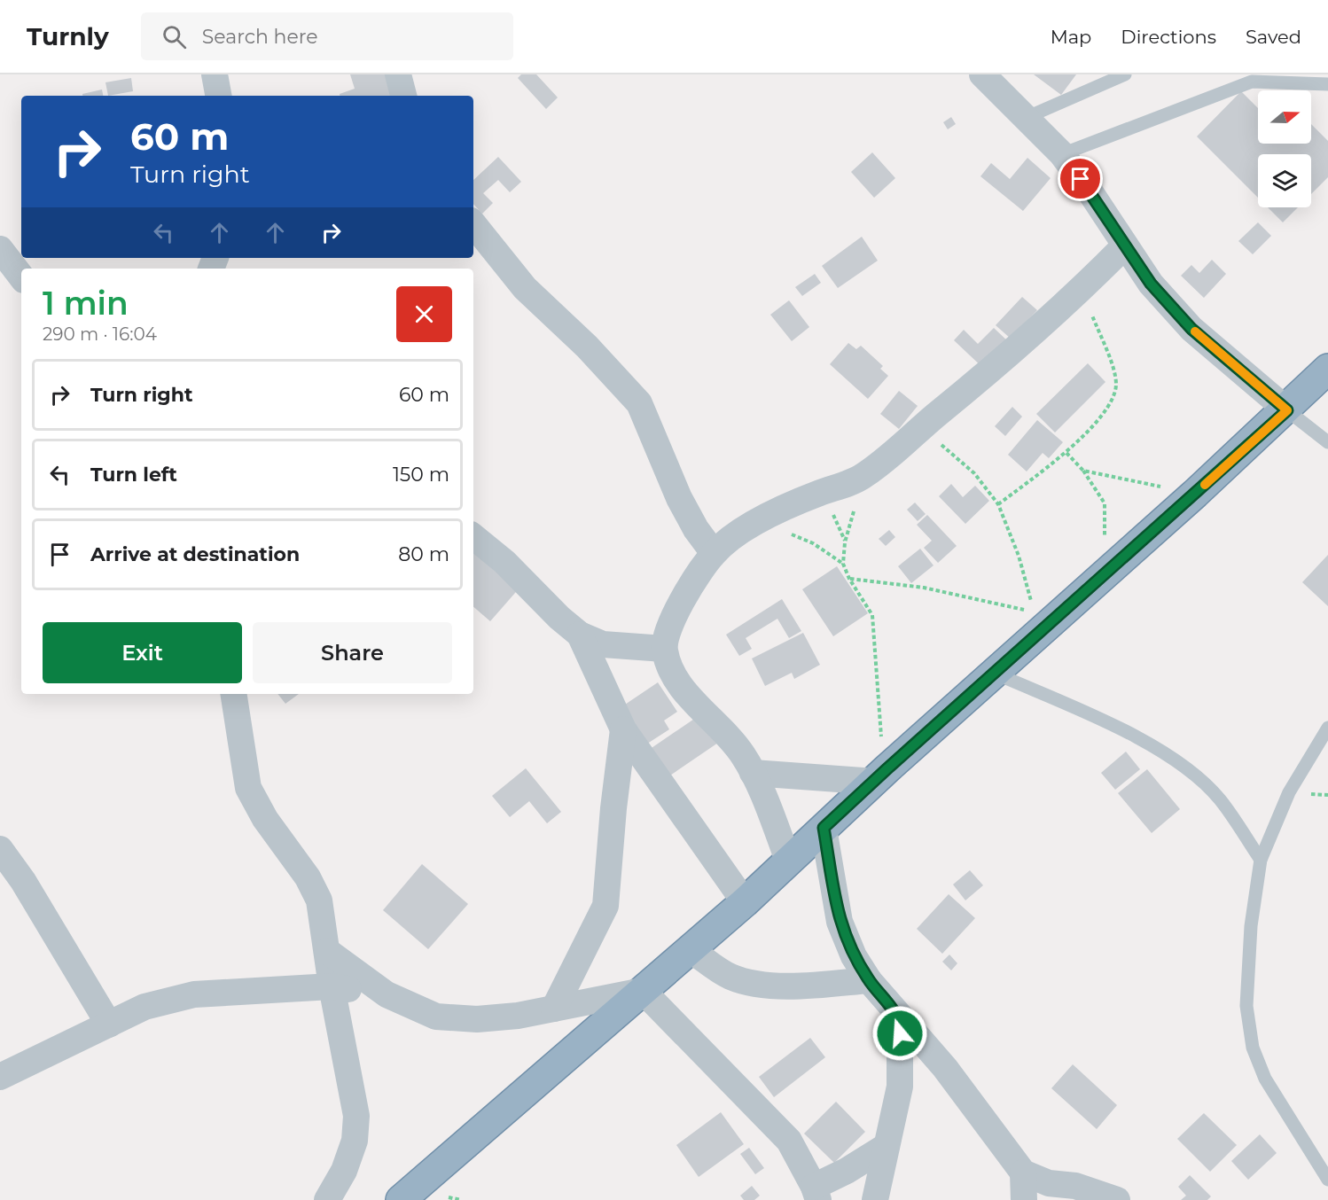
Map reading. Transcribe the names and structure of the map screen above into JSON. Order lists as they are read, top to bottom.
{
  "north": "right",
  "page": {
    "header": "Turnly",
    "search": "Search here",
    "nav": ["Map", "Directions", "Saved"],
    "turn": ["60 m", "Turn right"],
    "heading": ["1 min", "290 m · 16:04"],
    "list": [
      {
        "name": "Turn right",
        "value": "60 m"
      },
      {
        "name": "Turn left",
        "value": "150 m"
      },
      {
        "name": "Arrive at destination",
        "value": "80 m"
      }
    ],
    "buttons": ["Exit", "Share"]
  }
}
